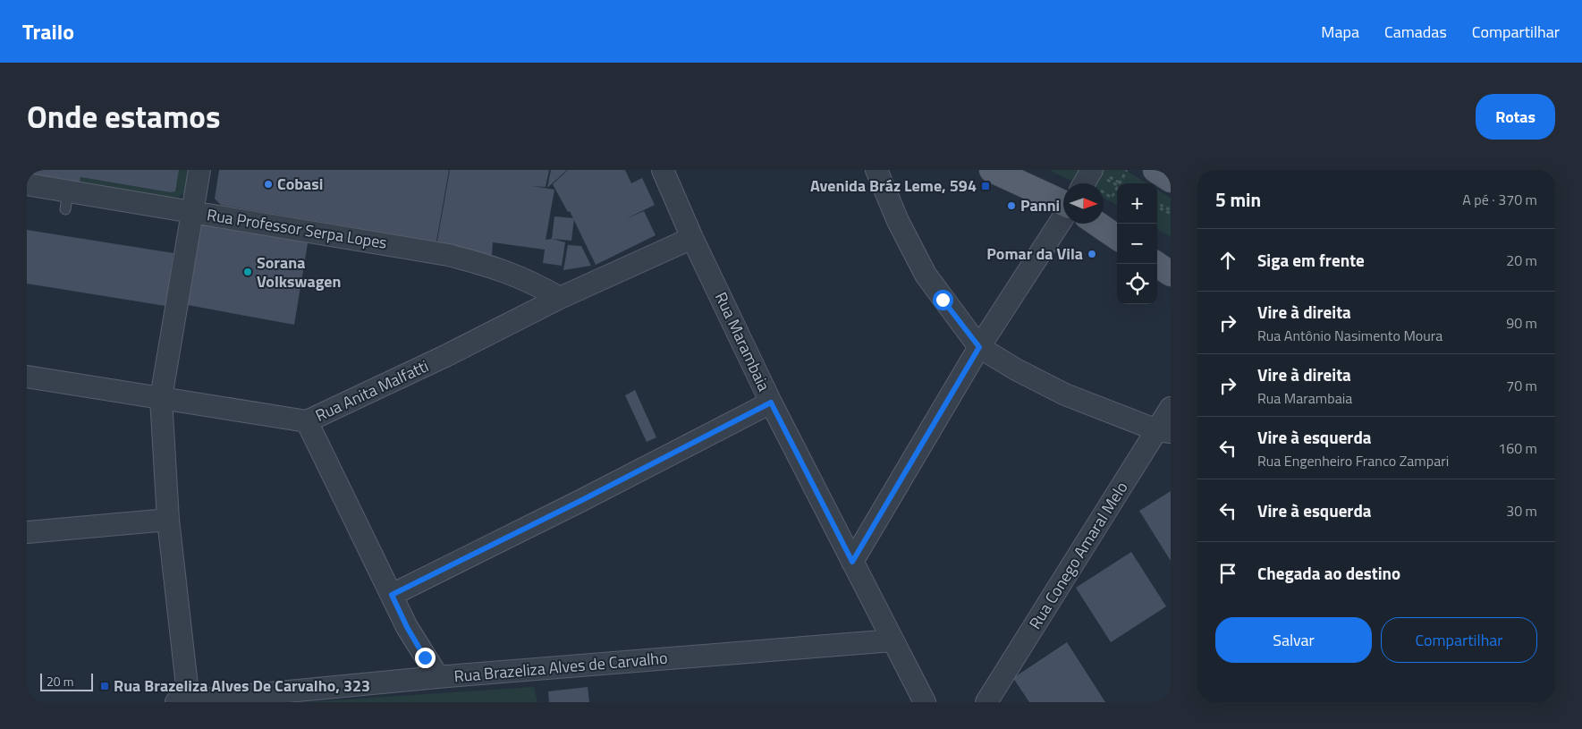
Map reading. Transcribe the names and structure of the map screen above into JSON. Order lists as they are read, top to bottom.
{
  "streets": {
    "street": [
      "Rua Professor Serpa Lopes",
      "Rua Marambaia",
      "Rua Anita Malfatti",
      "Rua Conego Amaral Melo",
      "Rua Brazeliza Alves de Carvalho"
    ]
  },
  "crossings": [
    ["Rua Professor Serpa Lopes", "Rua Anita Malfatti"],
    ["Rua Marambaia", "Rua Anita Malfatti"],
    ["Rua Marambaia", "Rua Brazeliza Alves de Carvalho"]
  ],
  "places": {
    "other": [
      "Cobasi",
      "Panni",
      "Pomar da Vila",
      "Sorana Volkswagen"
    ],
    "transit": ["Avenida Bráz Leme, 594", "Rua Brazeliza Alves De Carvalho, 323"]
  },
  "scale_bar": "20 m",
  "north": "right",
  "page": {
    "header": "Trailo",
    "nav": ["Mapa", "Camadas", "Compartilhar"],
    "title": "Onde estamos",
    "buttons": [
      "Rotas",
      ["Salvar", "Compartilhar"]
    ],
    "heading": ["5 min", "A pé · 370 m"],
    "map_buttons": ["+", "−"],
    "list": [
      ["Siga em frente", "20 m"],
      ["Vire à direita", "Rua Antônio Nasimento Moura", "90 m"],
      ["Vire à direita", "Rua Marambaia", "70 m"],
      ["Vire à esquerda", "Rua Engenheiro Franco Zampari", "160 m"],
      ["Vire à esquerda", "30 m"],
      "Chegada ao destino"
    ],
    "scale": "20 m"
  }
}
